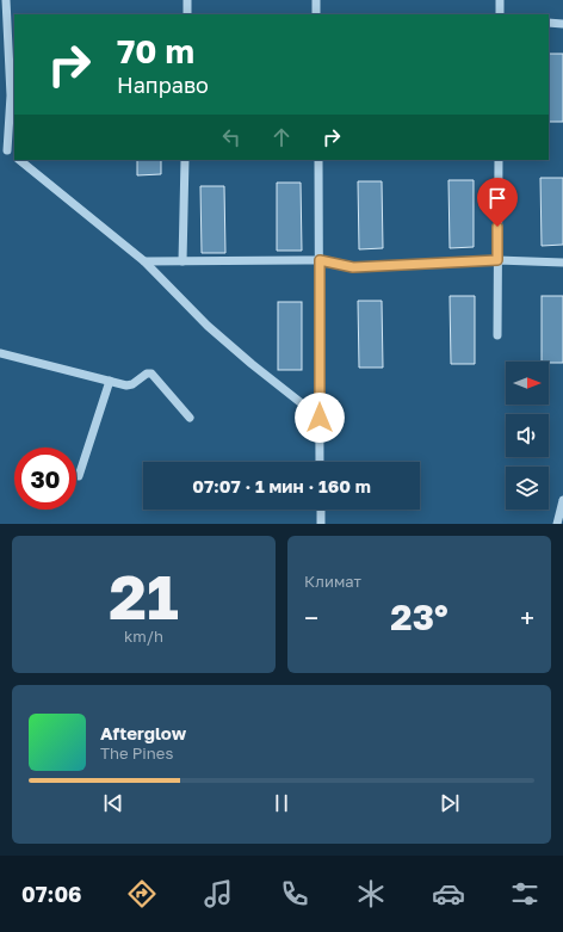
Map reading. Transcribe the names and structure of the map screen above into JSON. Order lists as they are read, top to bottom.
{
  "north": "right",
  "page": {
    "turn": ["70 m", "Направо"],
    "limit": "30",
    "trip": "07:07 · 1 мин · 160 m",
    "tile": [
      ["21", "km/h"],
      "Климат"
    ],
    "heat": ["−", "23°", "+"],
    "song": ["Afterglow", "The Pines"],
    "tabs": "07:06"
  }
}
